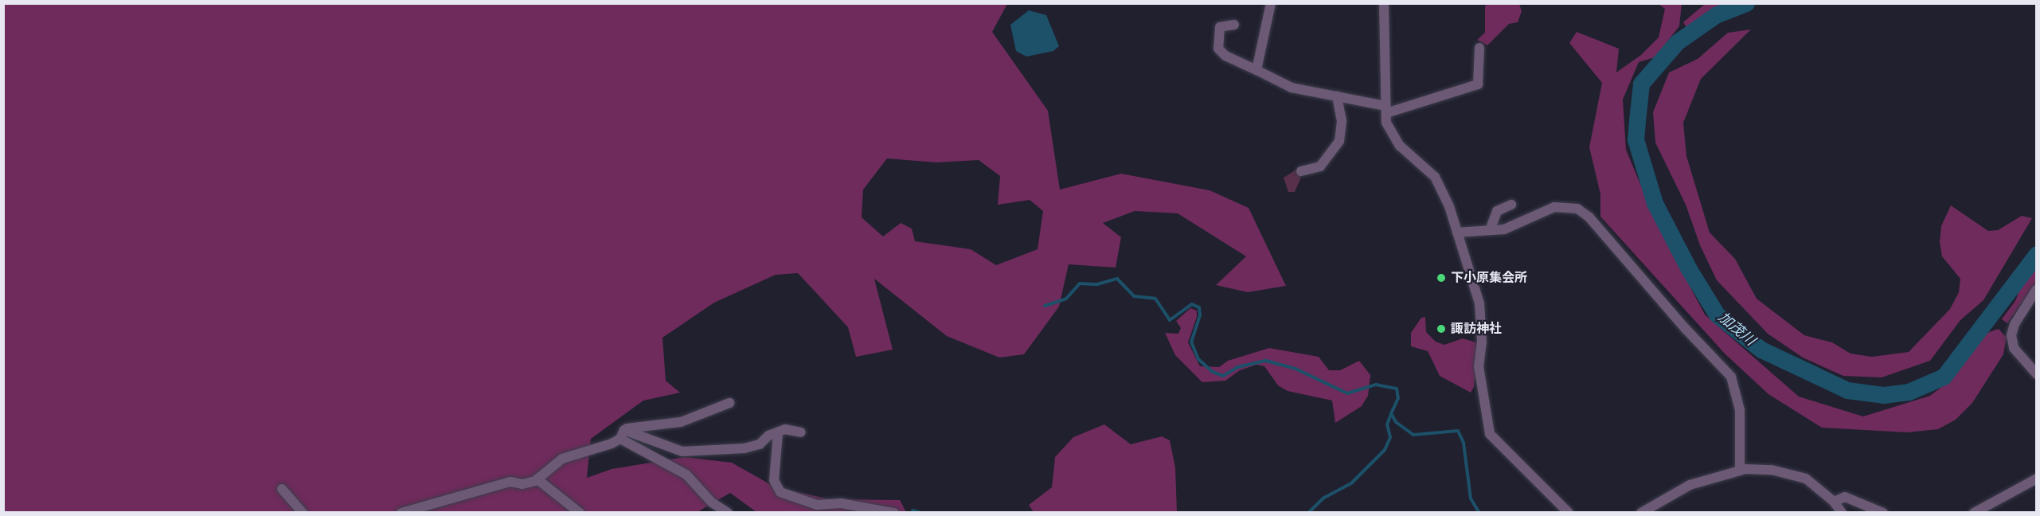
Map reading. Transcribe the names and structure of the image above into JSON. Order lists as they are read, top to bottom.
{
  "water": ["加茂川"],
  "places": ["下小原集会所", "諏訪神社"]
}
